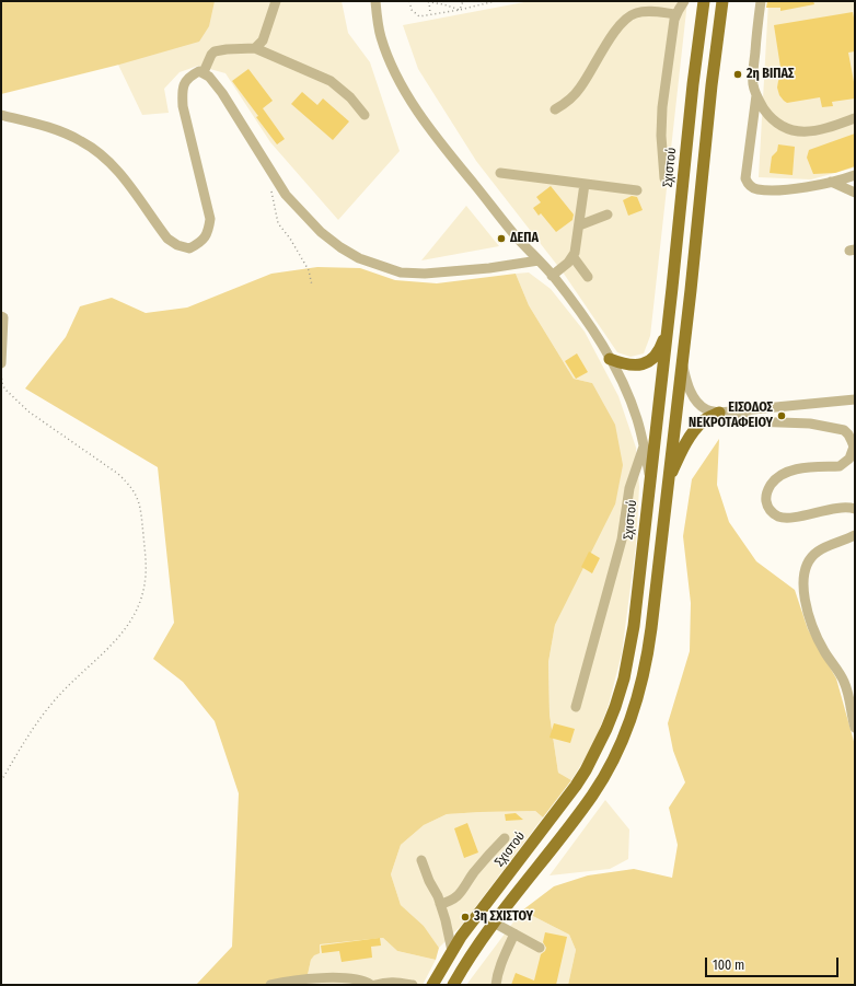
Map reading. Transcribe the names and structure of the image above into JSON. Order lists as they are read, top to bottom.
{
  "streets": {
    "main road": ["Σχιστού"]
  },
  "places": [
    "2η ΒΙΠΑΣ",
    "ΔΕΠΑ",
    "ΕΙΣΟΔΟΣ ΝΕΚΡΟΤΑΦΕΙΟΥ",
    "3η ΣΧΙΣΤΟΥ"
  ],
  "scale_bar": "100 m"
}
